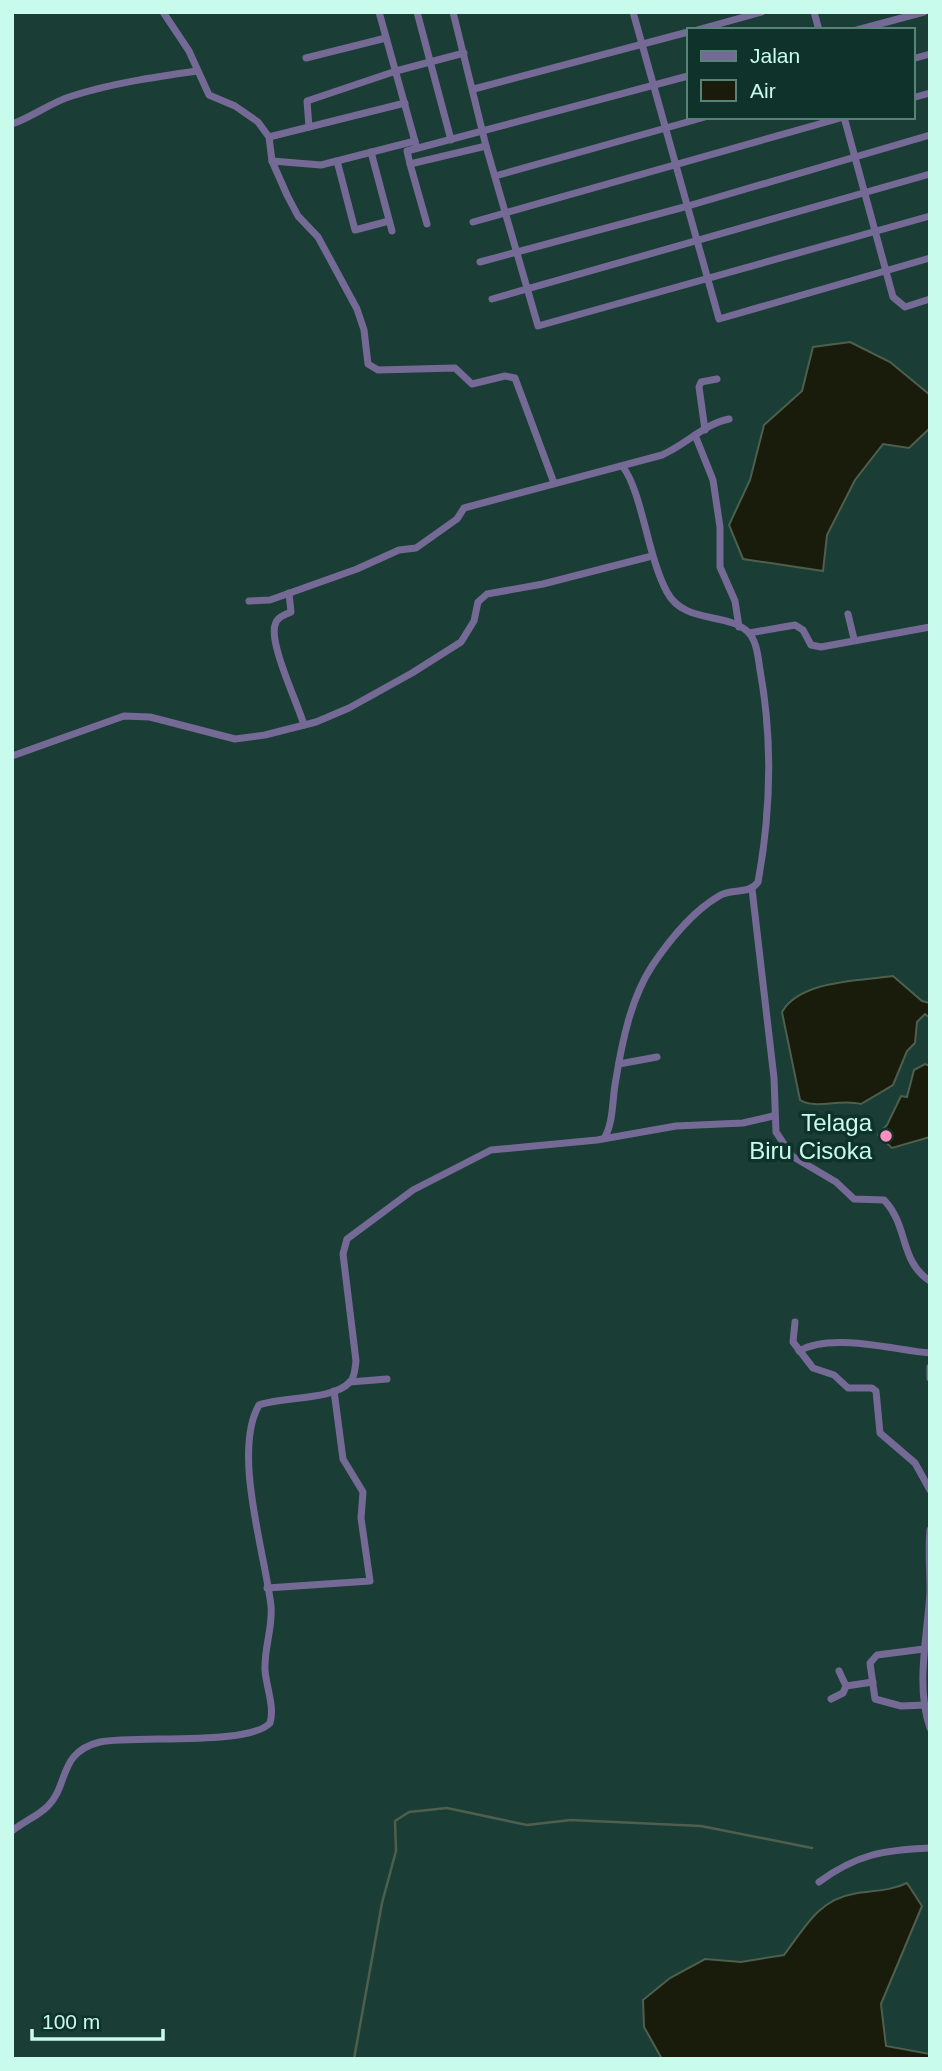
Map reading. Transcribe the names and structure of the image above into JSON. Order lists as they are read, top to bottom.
{
  "places": ["Telaga Biru Cisoka"],
  "legend": ["Jalan", "Air"],
  "scale_bar": "100 m"
}
